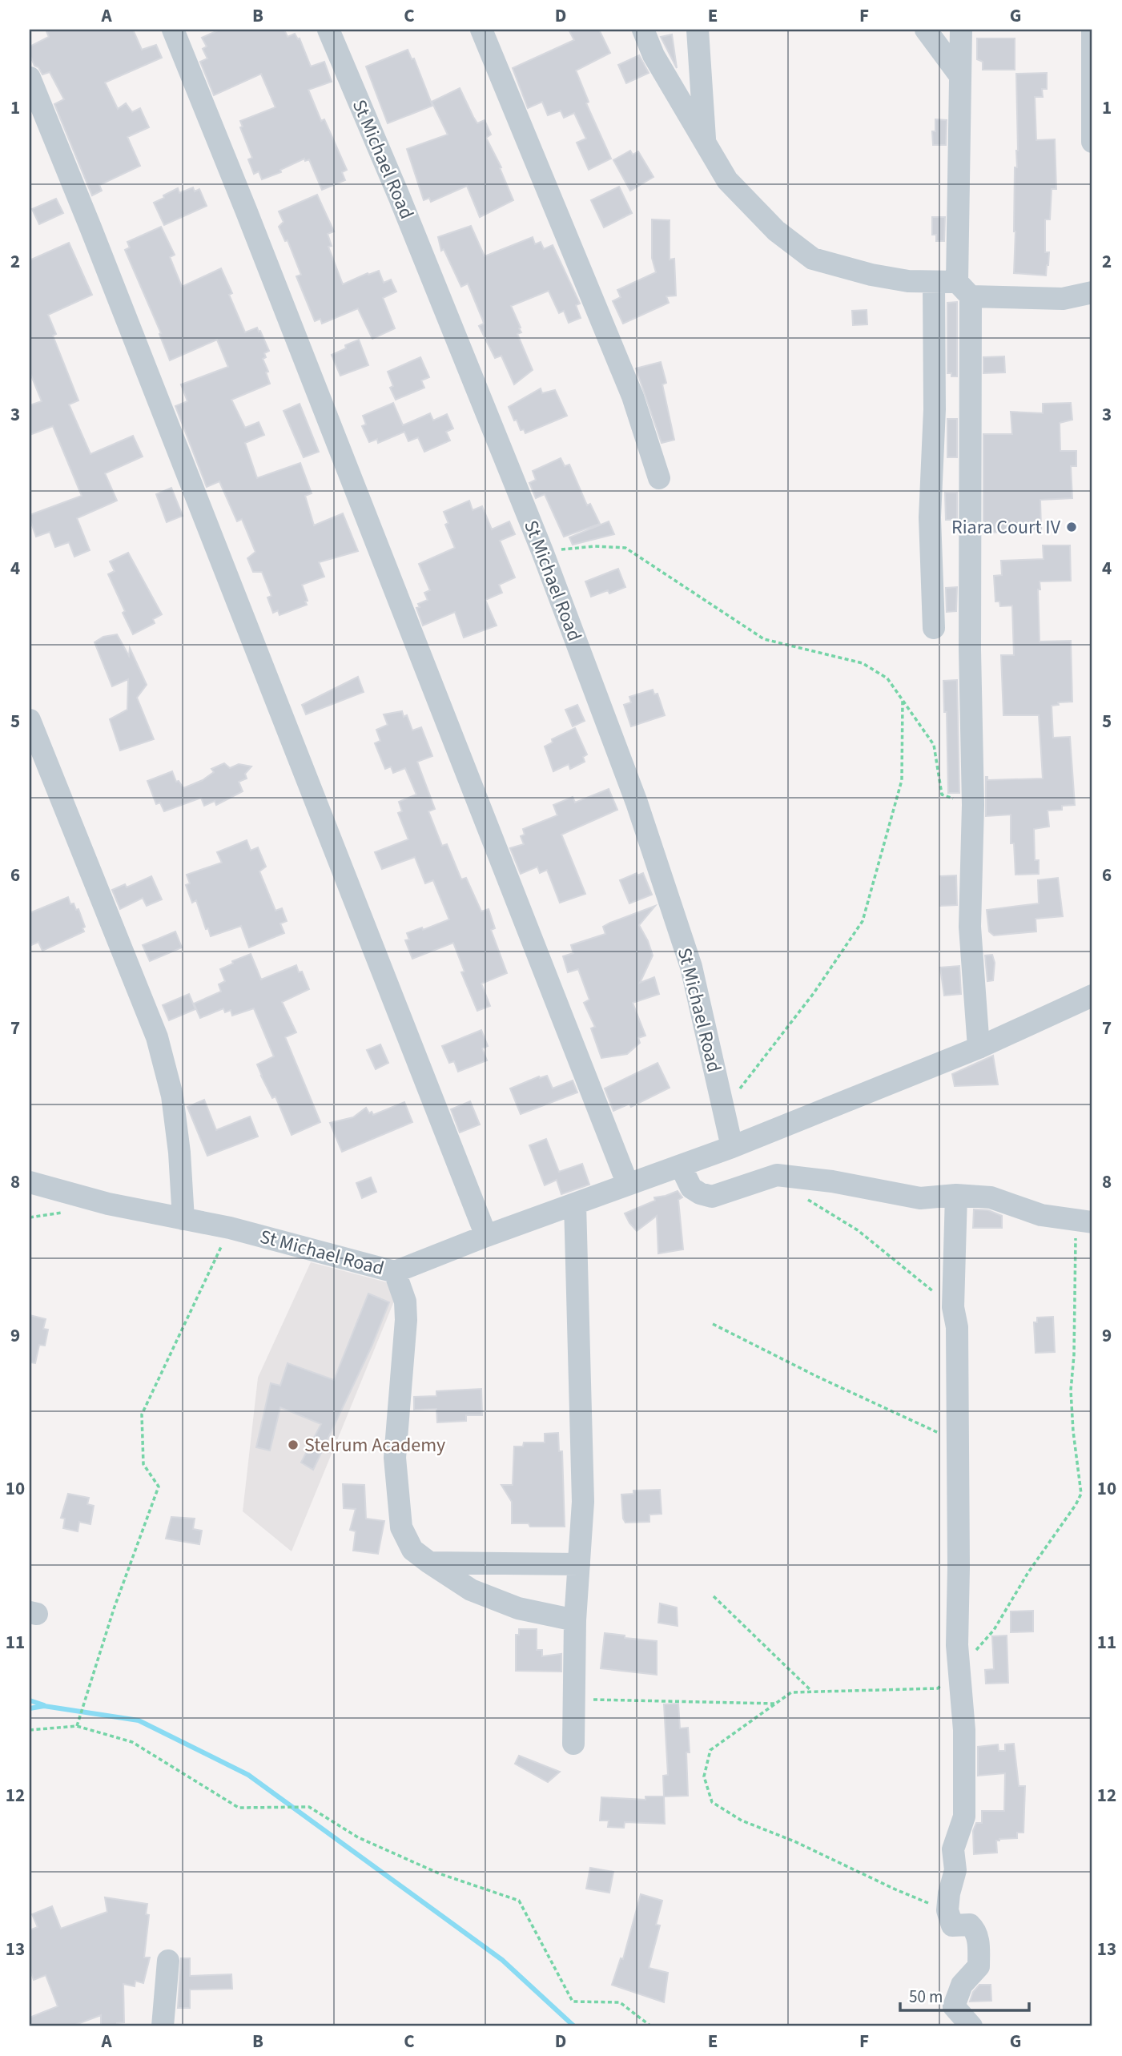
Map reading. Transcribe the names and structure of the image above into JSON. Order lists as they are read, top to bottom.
{
  "streets": {
    "street": ["St Michael Road"]
  },
  "places": ["Riara Court IV", "Stelrum Academy"],
  "scale_bar": "50 m",
  "grid": {
    "columns": [
      "A",
      "B",
      "C",
      "D",
      "E",
      "F",
      "G"
    ],
    "rows": [
      "1",
      "2",
      "3",
      "4",
      "5",
      "6",
      "7",
      "8",
      "9",
      "10",
      "11",
      "12",
      "13"
    ]
  }
}
